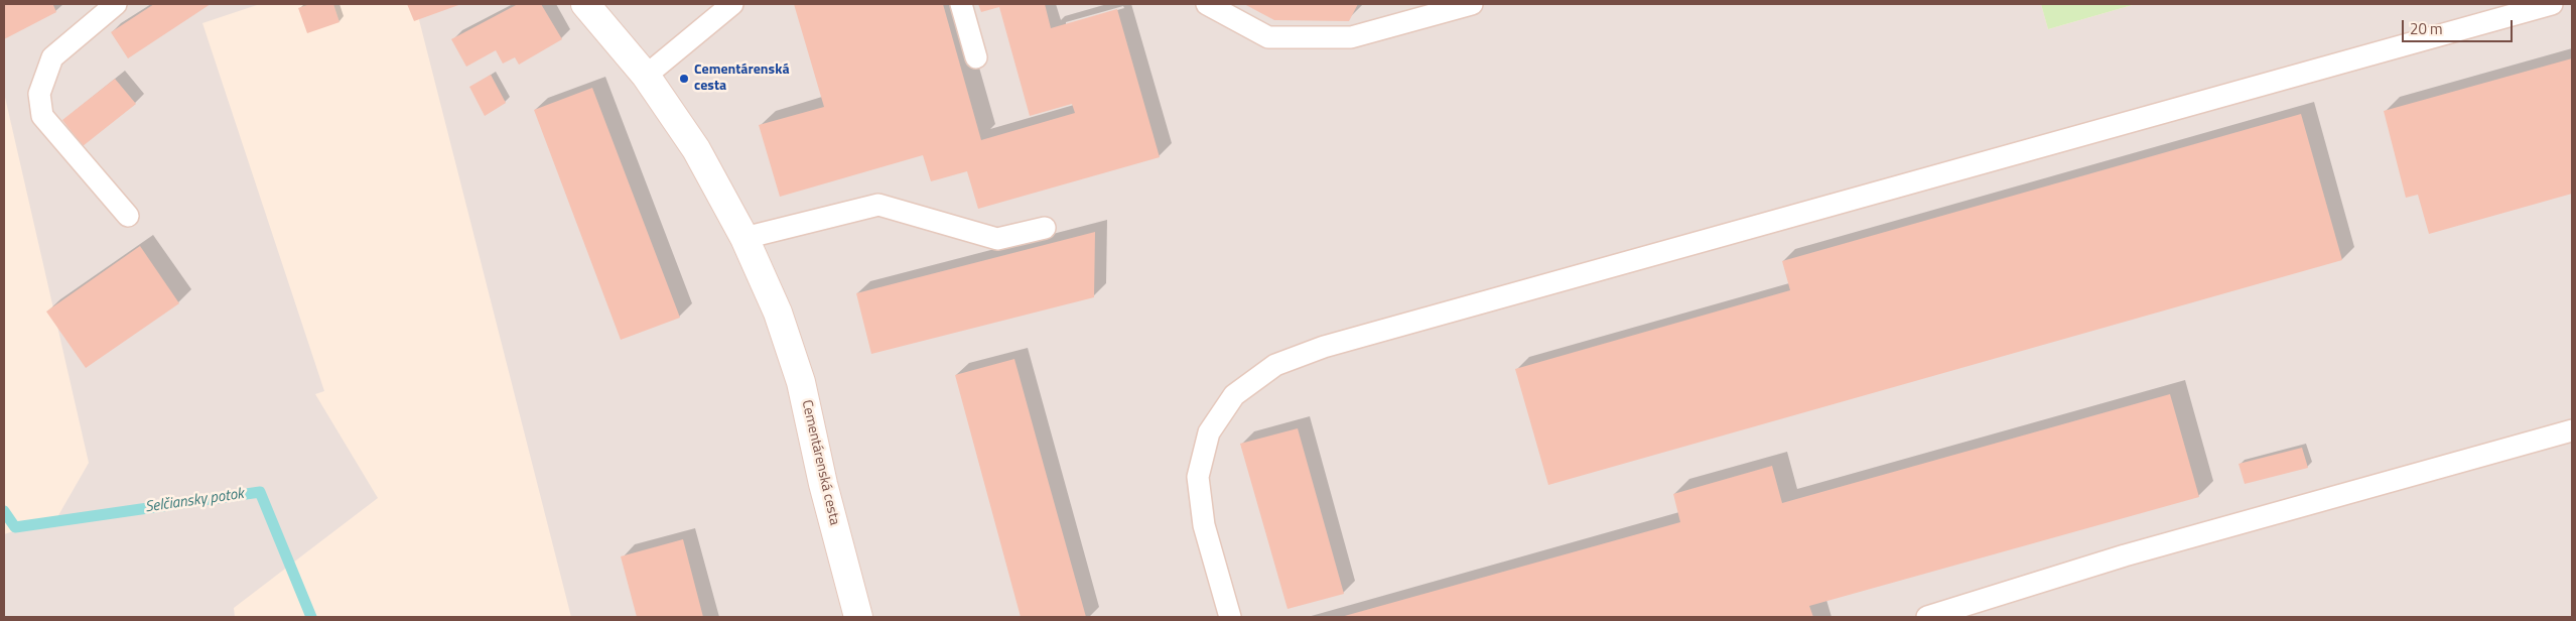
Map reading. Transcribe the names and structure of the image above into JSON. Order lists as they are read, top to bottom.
{
  "streets": {
    "street": ["Cementárenská cesta"]
  },
  "water": ["Selčiansky potok"],
  "places": ["Cementárenská cesta"],
  "scale_bar": "20 m"
}
